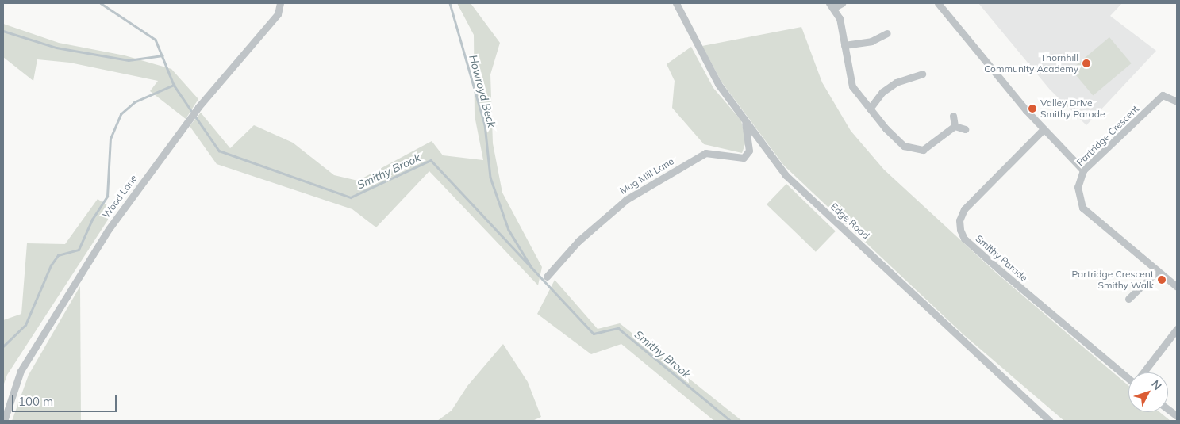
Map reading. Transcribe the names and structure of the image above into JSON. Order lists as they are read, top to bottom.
{
  "streets": {
    "street": [
      "Partridge Crescent",
      "Mug Mill Lane",
      "Wood Lane",
      "Edge Road",
      "Smithy Parade"
    ]
  },
  "crossings": [
    ["Mug Mill Lane", "Edge Road"]
  ],
  "water": ["Howroyd Beck", "Smithy Brook"],
  "places": ["Thornhill Community Academy", "Valley Drive Smithy Parade", "Partridge Crescent Smithy Walk"],
  "scale_bar": "100 m",
  "north": "top right"
}
